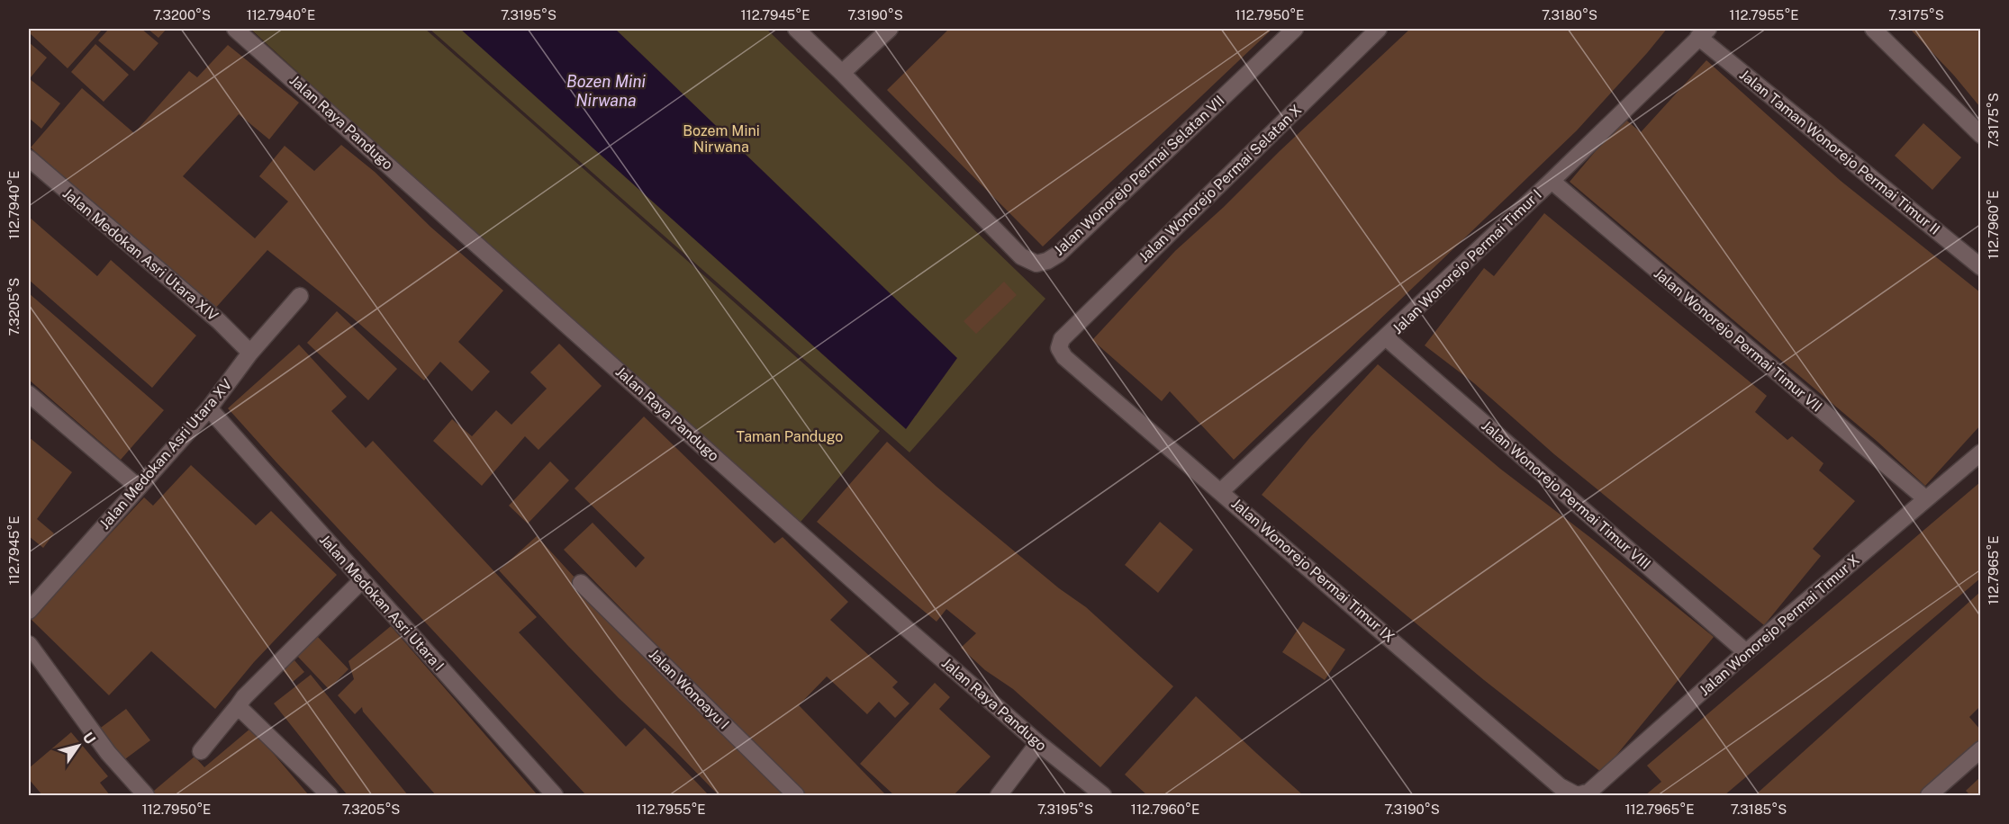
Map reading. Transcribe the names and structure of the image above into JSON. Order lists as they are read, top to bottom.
{
  "streets": {
    "street": [
      "Jalan Raya Pandugo",
      "Jalan Taman Wonorejo Permai Timur II",
      "Jalan Wonorejo Permai Selatan VII",
      "Jalan Wonorejo Permai Selatan X",
      "Jalan Medokan Asri Utara XIV",
      "Jalan Wonorejo Permai Timur I",
      "Jalan Wonorejo Permai Timur VII",
      "Jalan Medokan Asri Utara XV",
      "Jalan Wonorejo Permai Timur VIII",
      "Jalan Wonorejo Permai Timur IX",
      "Jalan Medokan Asri Utara I",
      "Jalan Wonorejo Permai Timur X",
      "Jalan Wonoayu I"
    ]
  },
  "crossings": [
    ["Jalan Taman Wonorejo Permai Timur II", "Jalan Wonorejo Permai Timur I"],
    ["Jalan Wonorejo Permai Selatan X", "Jalan Wonorejo Permai Timur IX"],
    ["Jalan Medokan Asri Utara XIV", "Jalan Medokan Asri Utara XV"],
    ["Jalan Wonorejo Permai Timur I", "Jalan Wonorejo Permai Timur VII"],
    ["Jalan Wonorejo Permai Timur I", "Jalan Wonorejo Permai Timur VIII"],
    ["Jalan Wonorejo Permai Timur I", "Jalan Wonorejo Permai Timur IX"],
    ["Jalan Wonorejo Permai Timur VII", "Jalan Wonorejo Permai Timur X"],
    ["Jalan Medokan Asri Utara XV", "Jalan Medokan Asri Utara I"],
    ["Jalan Wonorejo Permai Timur VIII", "Jalan Wonorejo Permai Timur X"],
    ["Jalan Wonorejo Permai Timur IX", "Jalan Wonorejo Permai Timur X"]
  ],
  "water": ["Bozen Mini Nirwana"],
  "parks": ["Bozem Mini Nirwana", "Taman Pandugo"],
  "north": "top right",
  "coordinates": [
    "7.3200°S",
    "112.7940°E",
    "7.3195°S",
    "112.7945°E",
    "7.3190°S",
    "112.7950°E",
    "7.3180°S",
    "112.7955°E",
    "7.3175°S",
    "112.7960°E",
    "7.3205°S",
    "112.7965°E",
    "7.3185°S"
  ]
}
